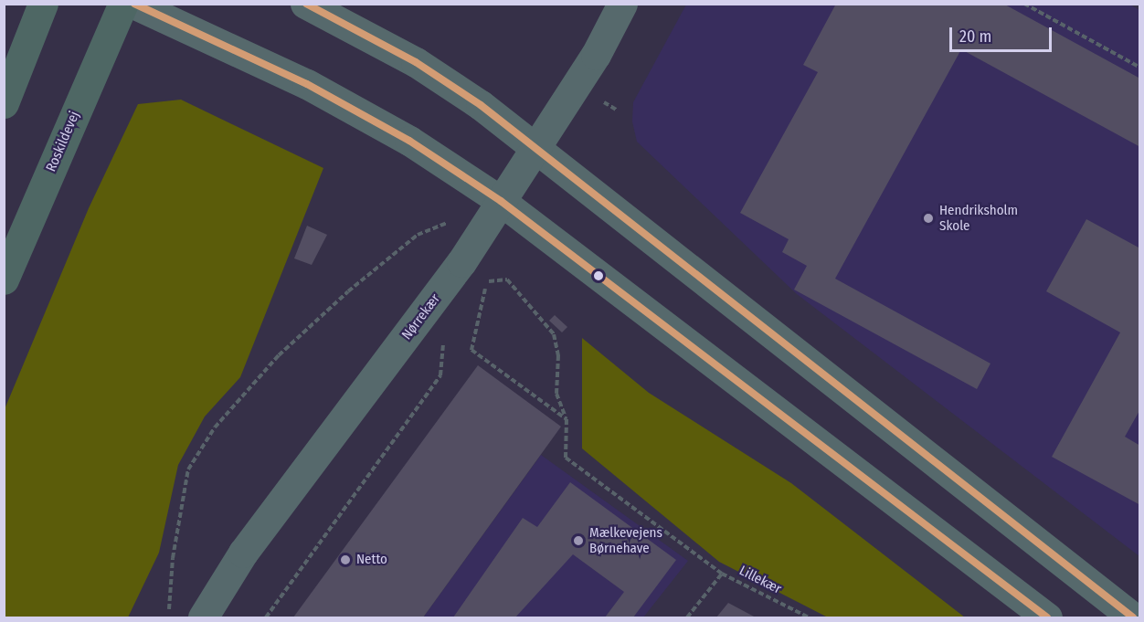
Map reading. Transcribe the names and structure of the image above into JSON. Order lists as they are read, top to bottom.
{
  "streets": {
    "main road": ["Roskildevej"],
    "street": ["Nørrekær"],
    "path": ["Lillekær"]
  },
  "places": ["Hendriksholm Skole", "Mælkevejens Børnehave", "Netto"],
  "scale_bar": "20 m"
}
